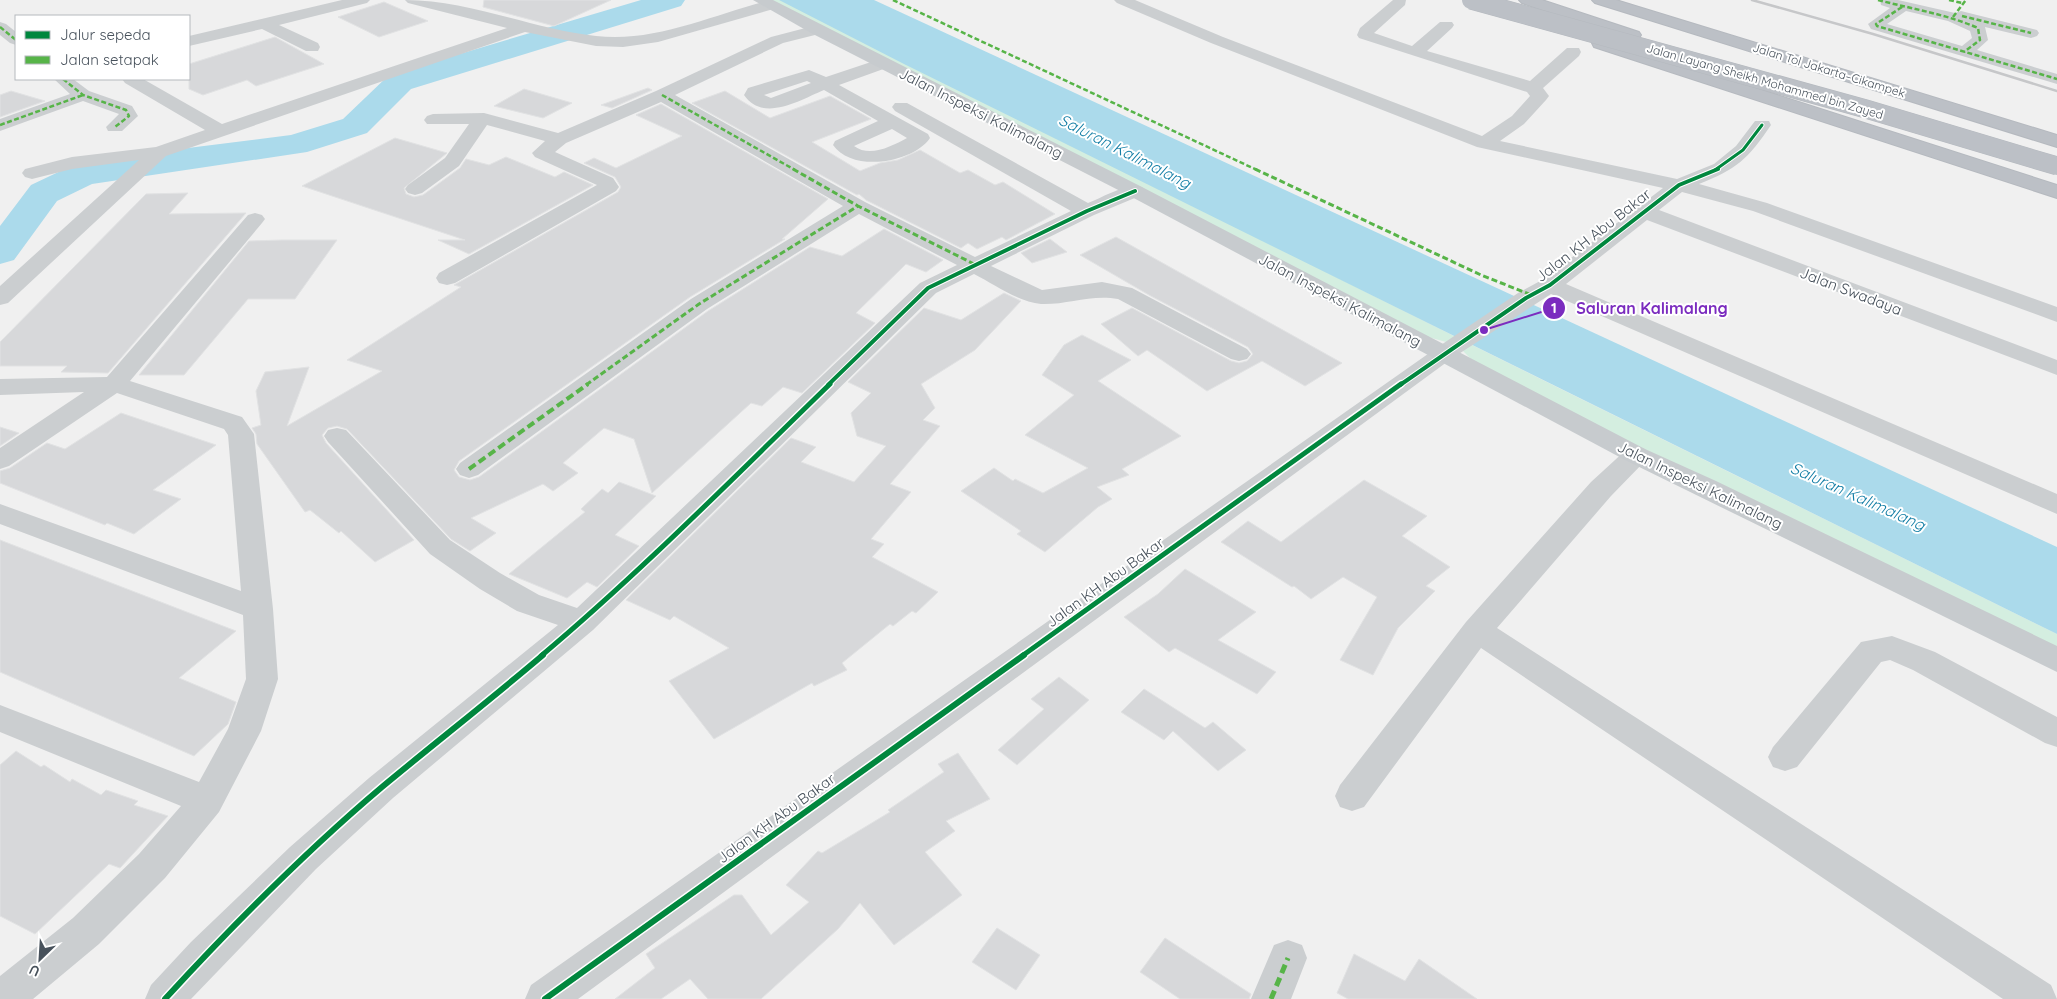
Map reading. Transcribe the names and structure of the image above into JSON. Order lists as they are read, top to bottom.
{
  "streets": {
    "highway": ["Jalan Tol Jakarta–Cikampek", "Jalan Layang Sheikh Mohammed bin Zayed"],
    "main road": ["Jalan Inspeksi Kalimalang"],
    "street": ["Jalan KH Abu Bakar", "Jalan Swadaya"]
  },
  "crossings": [
    ["Jalan KH Abu Bakar", "Jalan Swadaya"]
  ],
  "water": ["Saluran Kalimalang"],
  "places": ["Saluran Kalimalang"],
  "legend": ["Jalur sepeda", "Jalan setapak"],
  "north": "bottom left"
}
